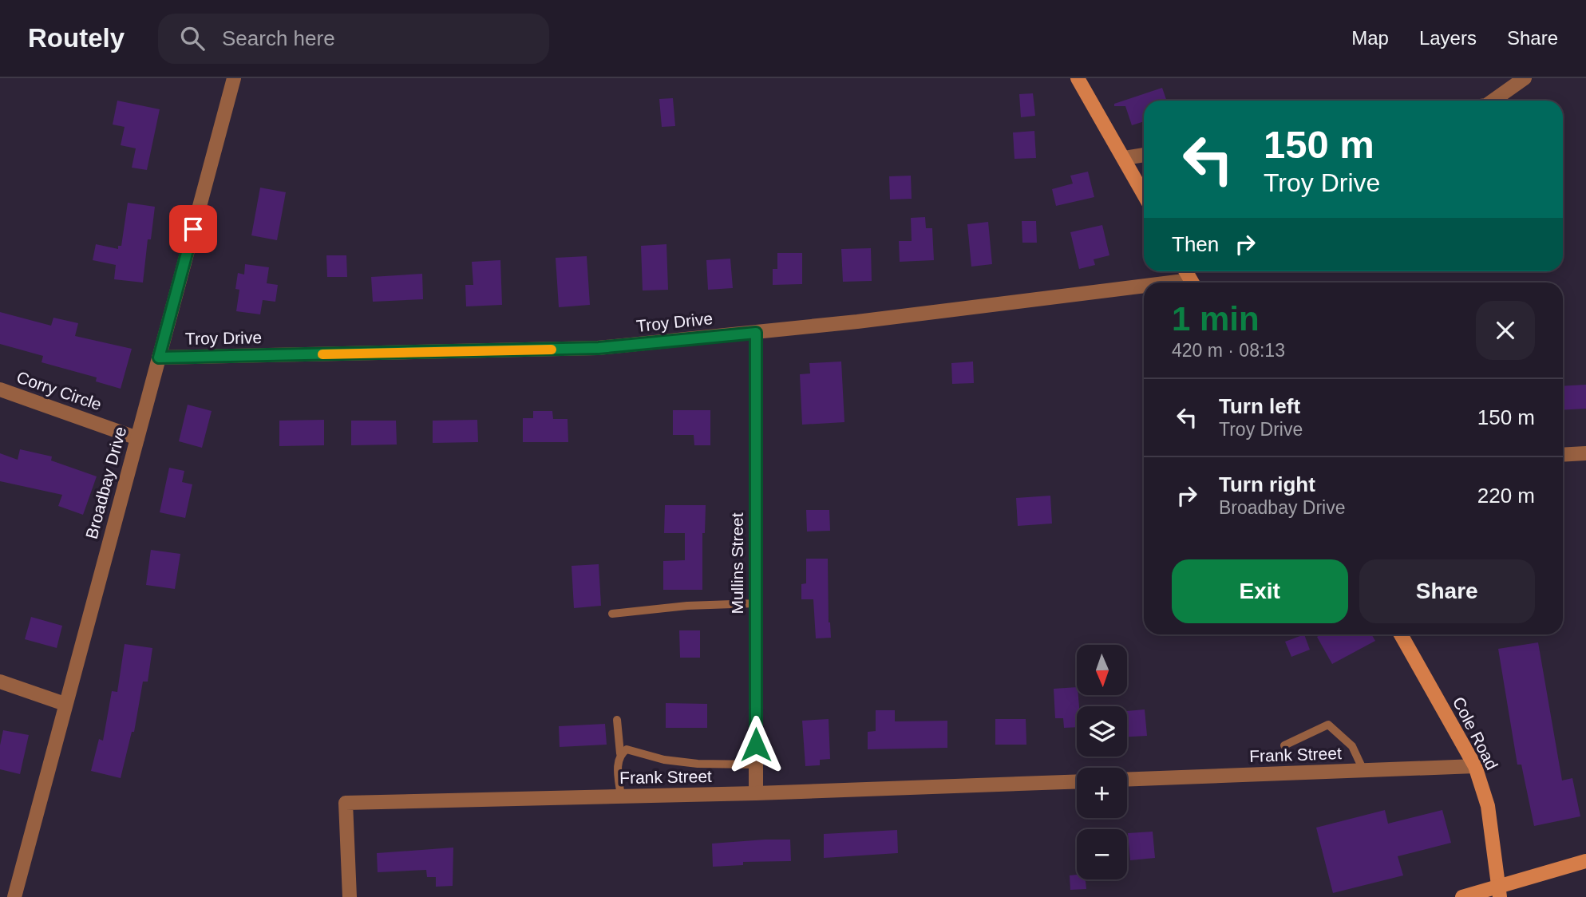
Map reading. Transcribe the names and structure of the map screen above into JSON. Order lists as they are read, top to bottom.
{
  "streets": {
    "street": [
      "Troy Drive",
      "Corry Circle",
      "Broadbay Drive",
      "Mullins Street",
      "Cole Road",
      "Frank Street"
    ]
  },
  "crossings": [
    ["Troy Drive", "Broadbay Drive"],
    ["Troy Drive", "Mullins Street"],
    ["Corry Circle", "Broadbay Drive"],
    ["Mullins Street", "Frank Street"],
    ["Cole Road", "Frank Street"]
  ],
  "north": "bottom",
  "page": {
    "header": "Routely",
    "search": "Search here",
    "nav": ["Map", "Layers", "Share"],
    "turn": ["150 m", "Troy Drive"],
    "then": "Then",
    "heading": ["1 min", "420 m · 08:13"],
    "list": [
      {
        "name": "Turn left",
        "note": "Troy Drive",
        "value": "150 m"
      },
      {
        "name": "Turn right",
        "note": "Broadbay Drive",
        "value": "220 m"
      }
    ],
    "buttons": ["Exit", "Share"],
    "map_buttons": ["+", "−"]
  }
}
